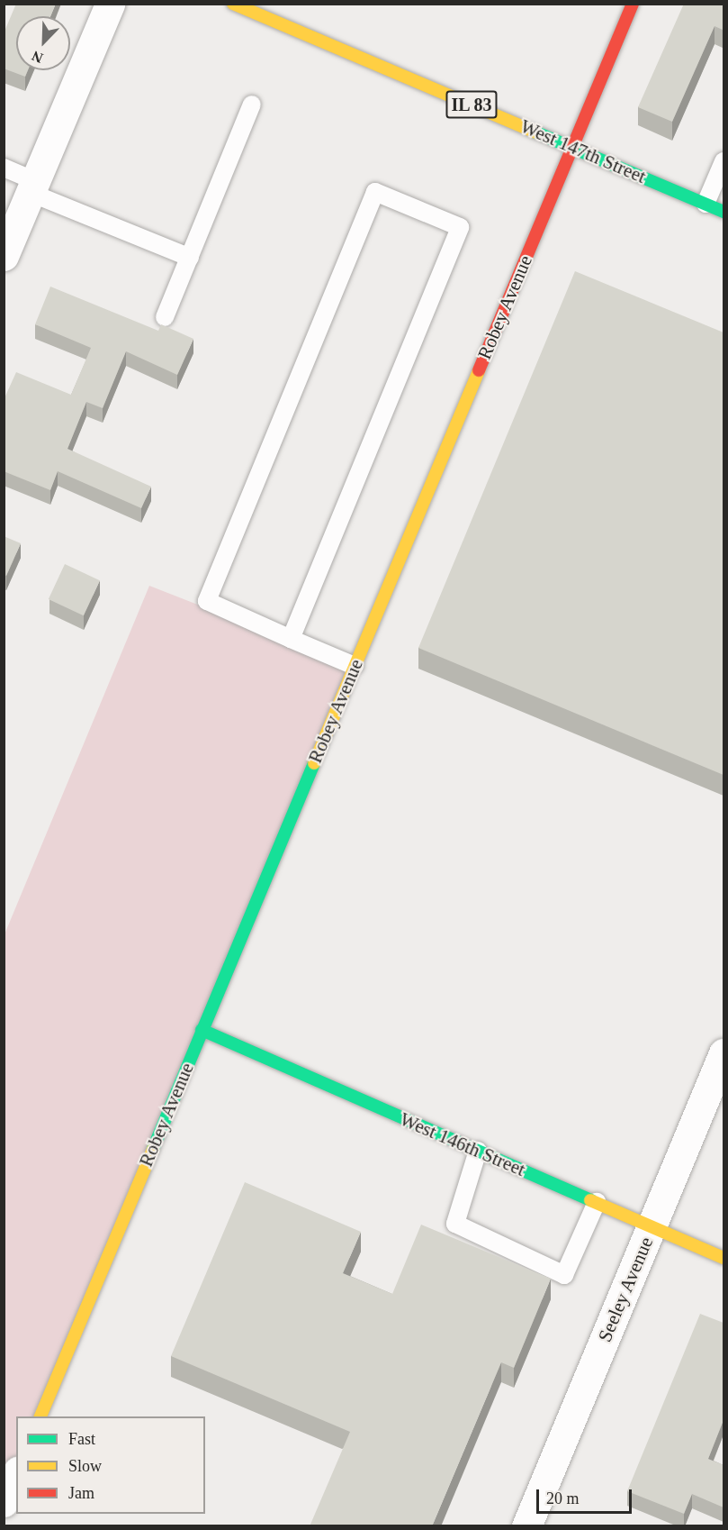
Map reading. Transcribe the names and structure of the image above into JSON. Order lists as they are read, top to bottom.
{
  "streets": {
    "street": [
      "IL 83",
      "West 147th Street",
      "Robey Avenue",
      "West 146th Street",
      "Seeley Avenue"
    ]
  },
  "crossings": [
    ["West 147th Street", "Robey Avenue"],
    ["Robey Avenue", "West 146th Street"],
    ["West 146th Street", "Seeley Avenue"]
  ],
  "legend": ["Fast", "Slow", "Jam"],
  "scale_bar": "20 m",
  "north": "bottom left"
}
